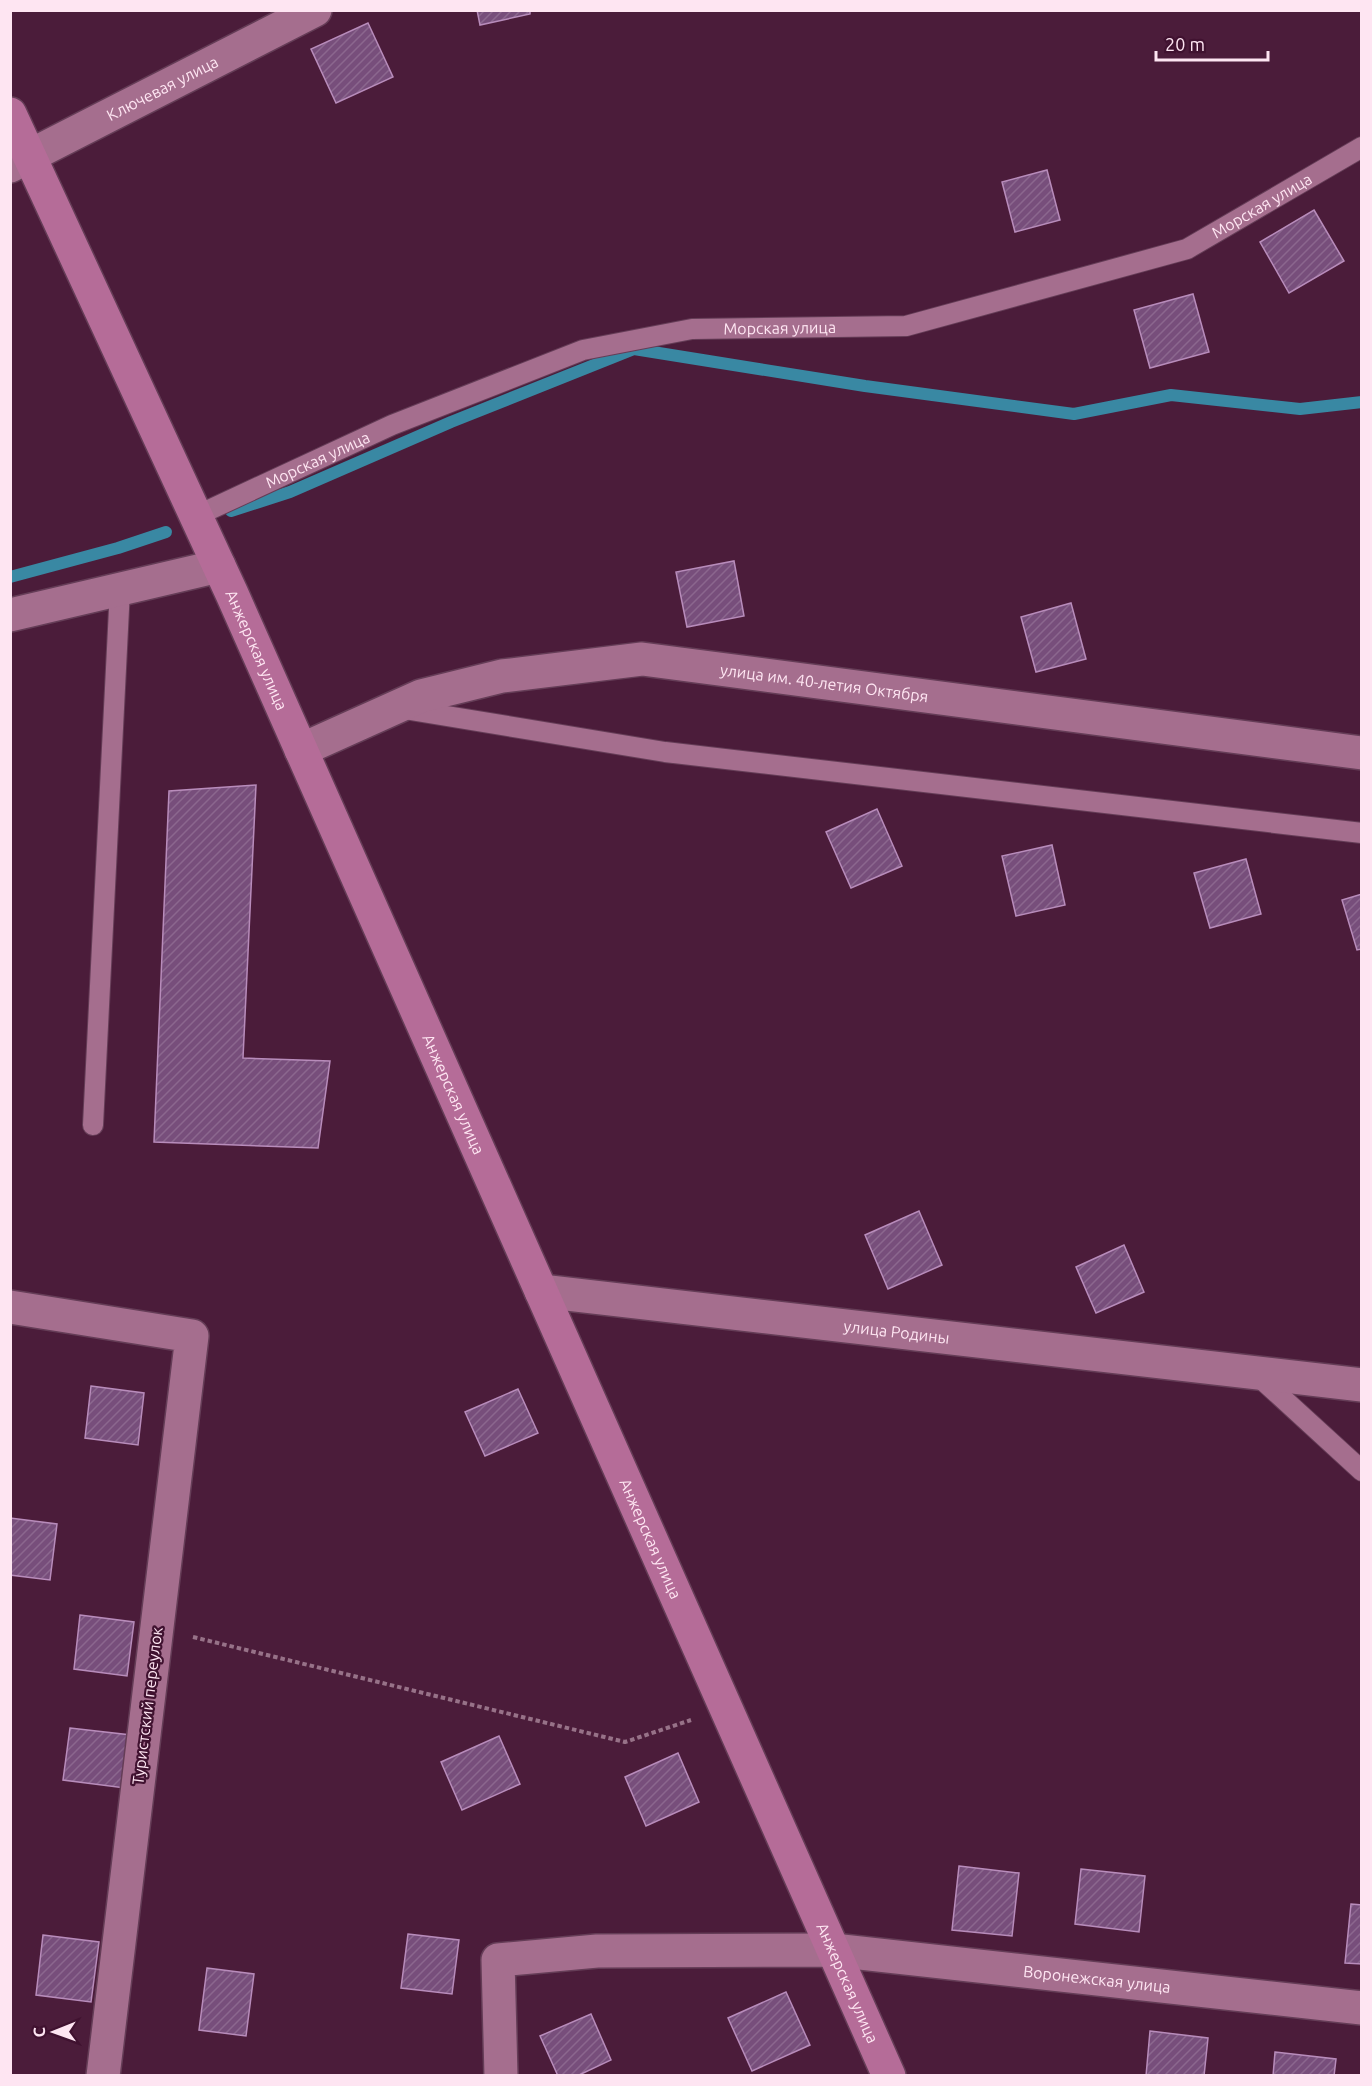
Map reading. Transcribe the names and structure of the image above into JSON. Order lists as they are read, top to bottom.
{
  "streets": {
    "street": [
      "Ключевая улица",
      "Анжерская улица",
      "улица им. 40-летия Октября",
      "улица Родины",
      "Туристский переулок",
      "Воронежская улица"
    ],
    "lane": ["Морская улица"]
  },
  "crossings": [
    ["Ключевая улица", "Анжерская улица"],
    ["Морская улица", "Анжерская улица"],
    ["Анжерская улица", "улица им. 40-летия Октября"],
    ["Анжерская улица", "улица Родины"],
    ["Анжерская улица", "Воронежская улица"]
  ],
  "scale_bar": "20 m",
  "north": "left"
}
